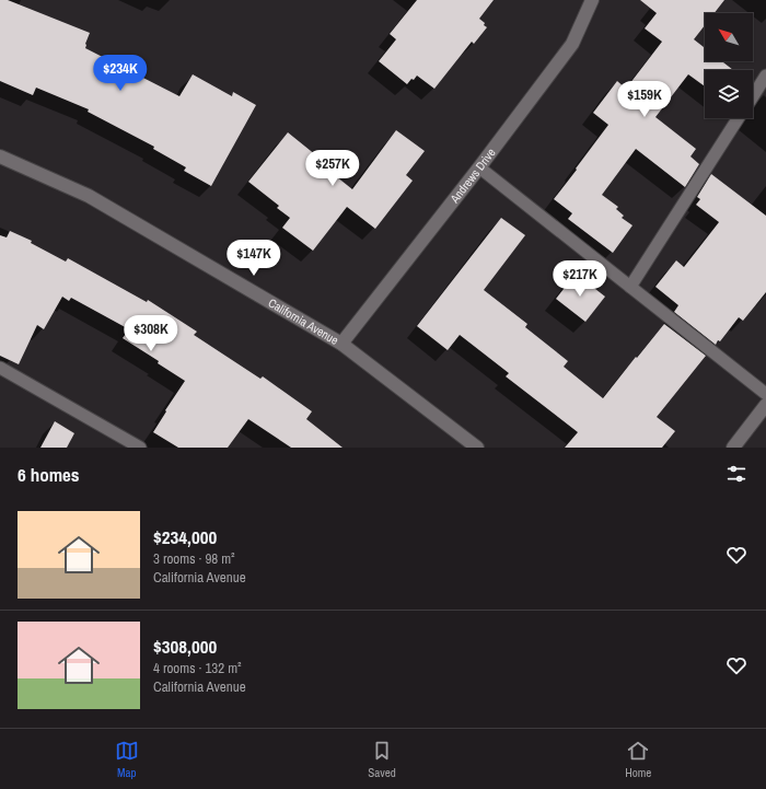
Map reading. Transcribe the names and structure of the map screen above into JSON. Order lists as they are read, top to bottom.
{
  "streets": {
    "street": ["Andrews Drive", "California Avenue"]
  },
  "crossings": [
    ["Andrews Drive", "California Avenue"]
  ],
  "north": "top left",
  "page": {
    "price": [
      "$234K",
      "$159K",
      "$257K",
      "$147K",
      "$217K",
      "$308K"
    ],
    "heading": "6 homes",
    "list": [
      {
        "name": "$234,000",
        "note": "3 rooms · 98 m² · California Avenue"
      },
      {
        "name": "$308,000",
        "note": "4 rooms · 132 m² · California Avenue"
      }
    ],
    "tabs": ["Map", "Saved", "Home"]
  }
}
